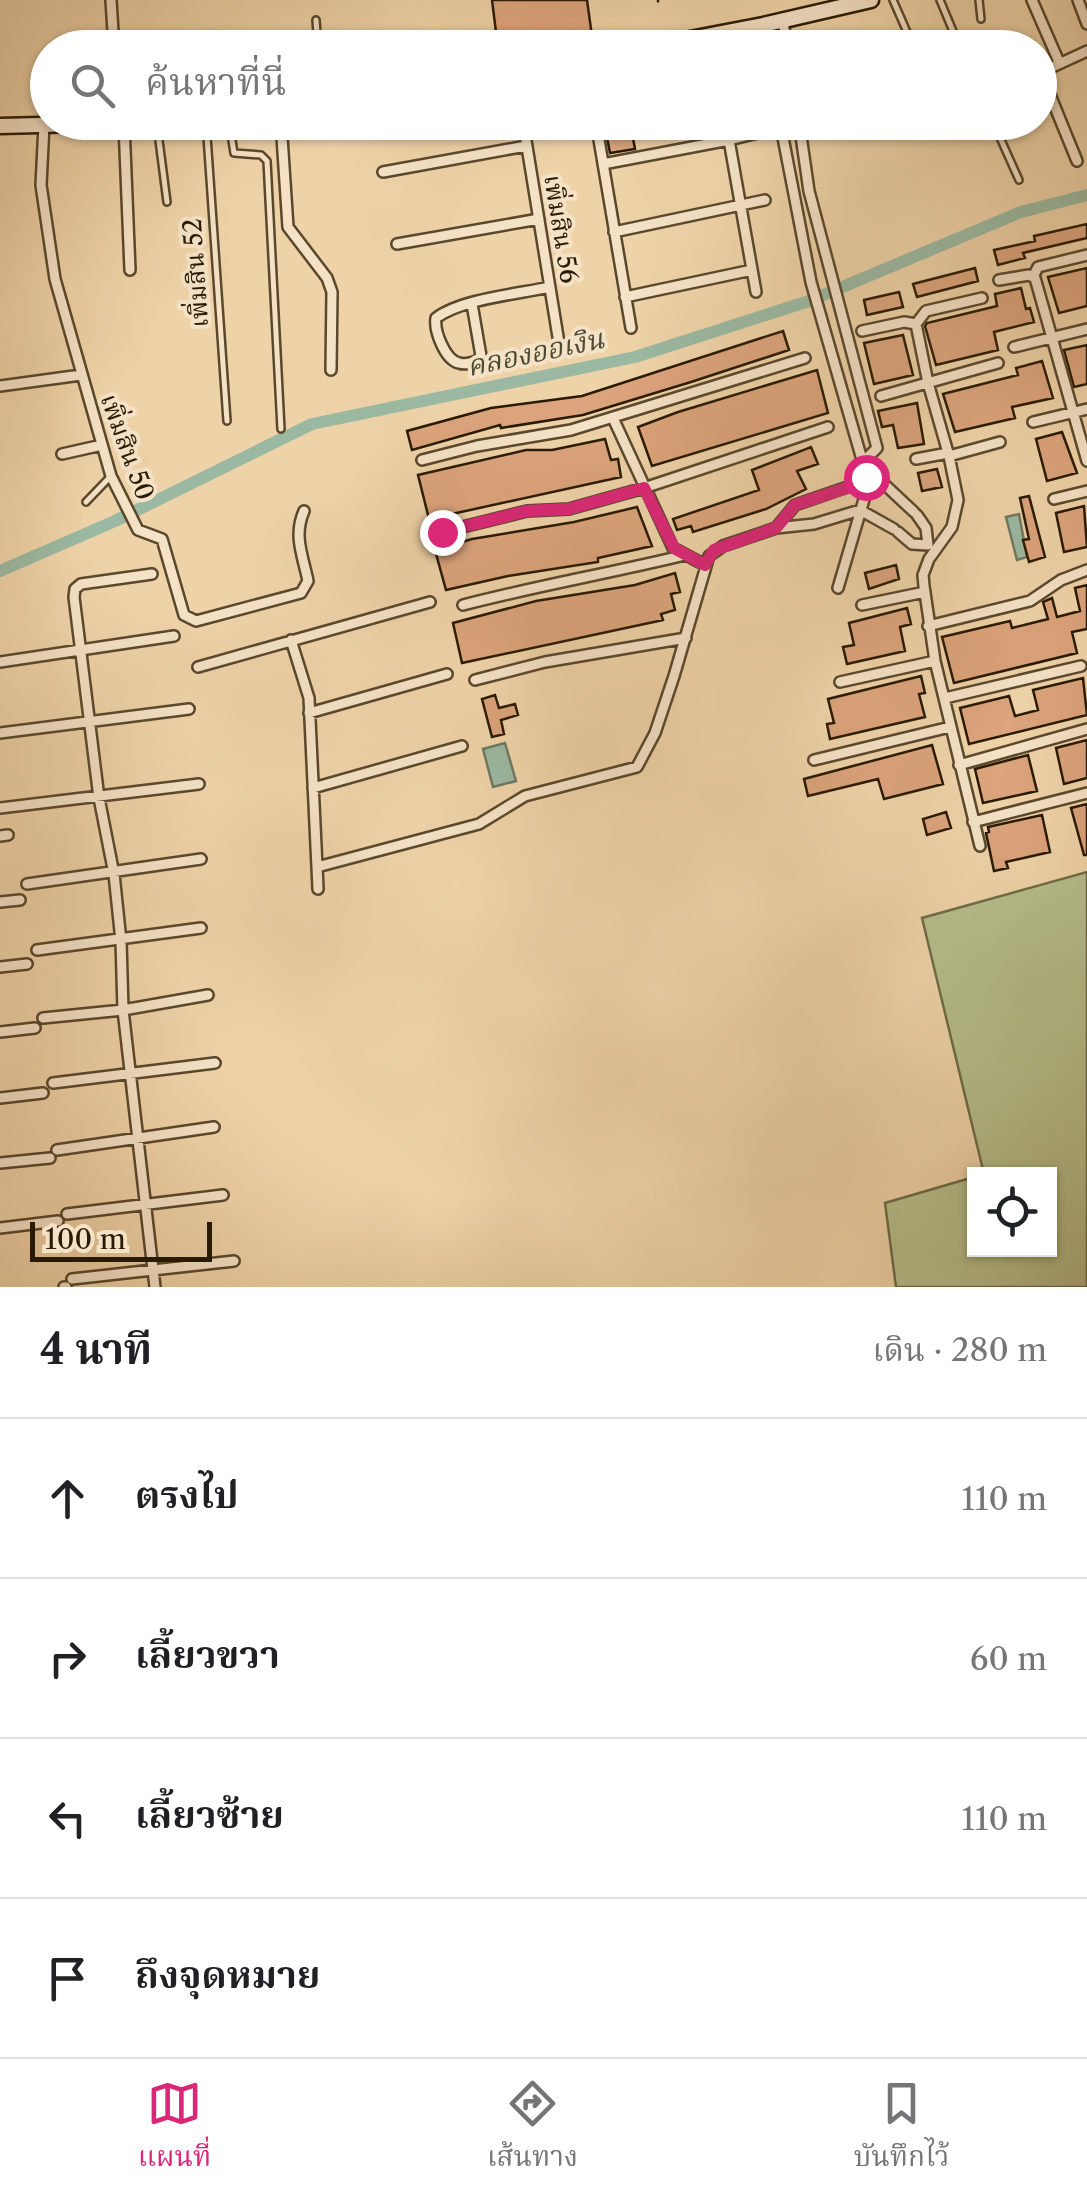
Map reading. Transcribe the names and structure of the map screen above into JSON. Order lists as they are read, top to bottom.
{
  "streets": {
    "street": ["เพิ่มสิน 56", "เพิ่มสิน 50"],
    "lane": ["เพิ่มสิน 52"]
  },
  "water": ["คลองออเงิน"],
  "scale_bar": "100 m",
  "page": {
    "search": "ค้นหาที่นี่",
    "scale": "100 m",
    "heading": ["4 นาที", "เดิน · 280 m"],
    "list": [
      ["ตรงไป", "110 m"],
      ["เลี้ยวขวา", "60 m"],
      ["เลี้ยวซ้าย", "110 m"],
      "ถึงจุดหมาย"
    ],
    "nav": ["แผนที่", "เส้นทาง", "บันทึกไว้"]
  }
}
